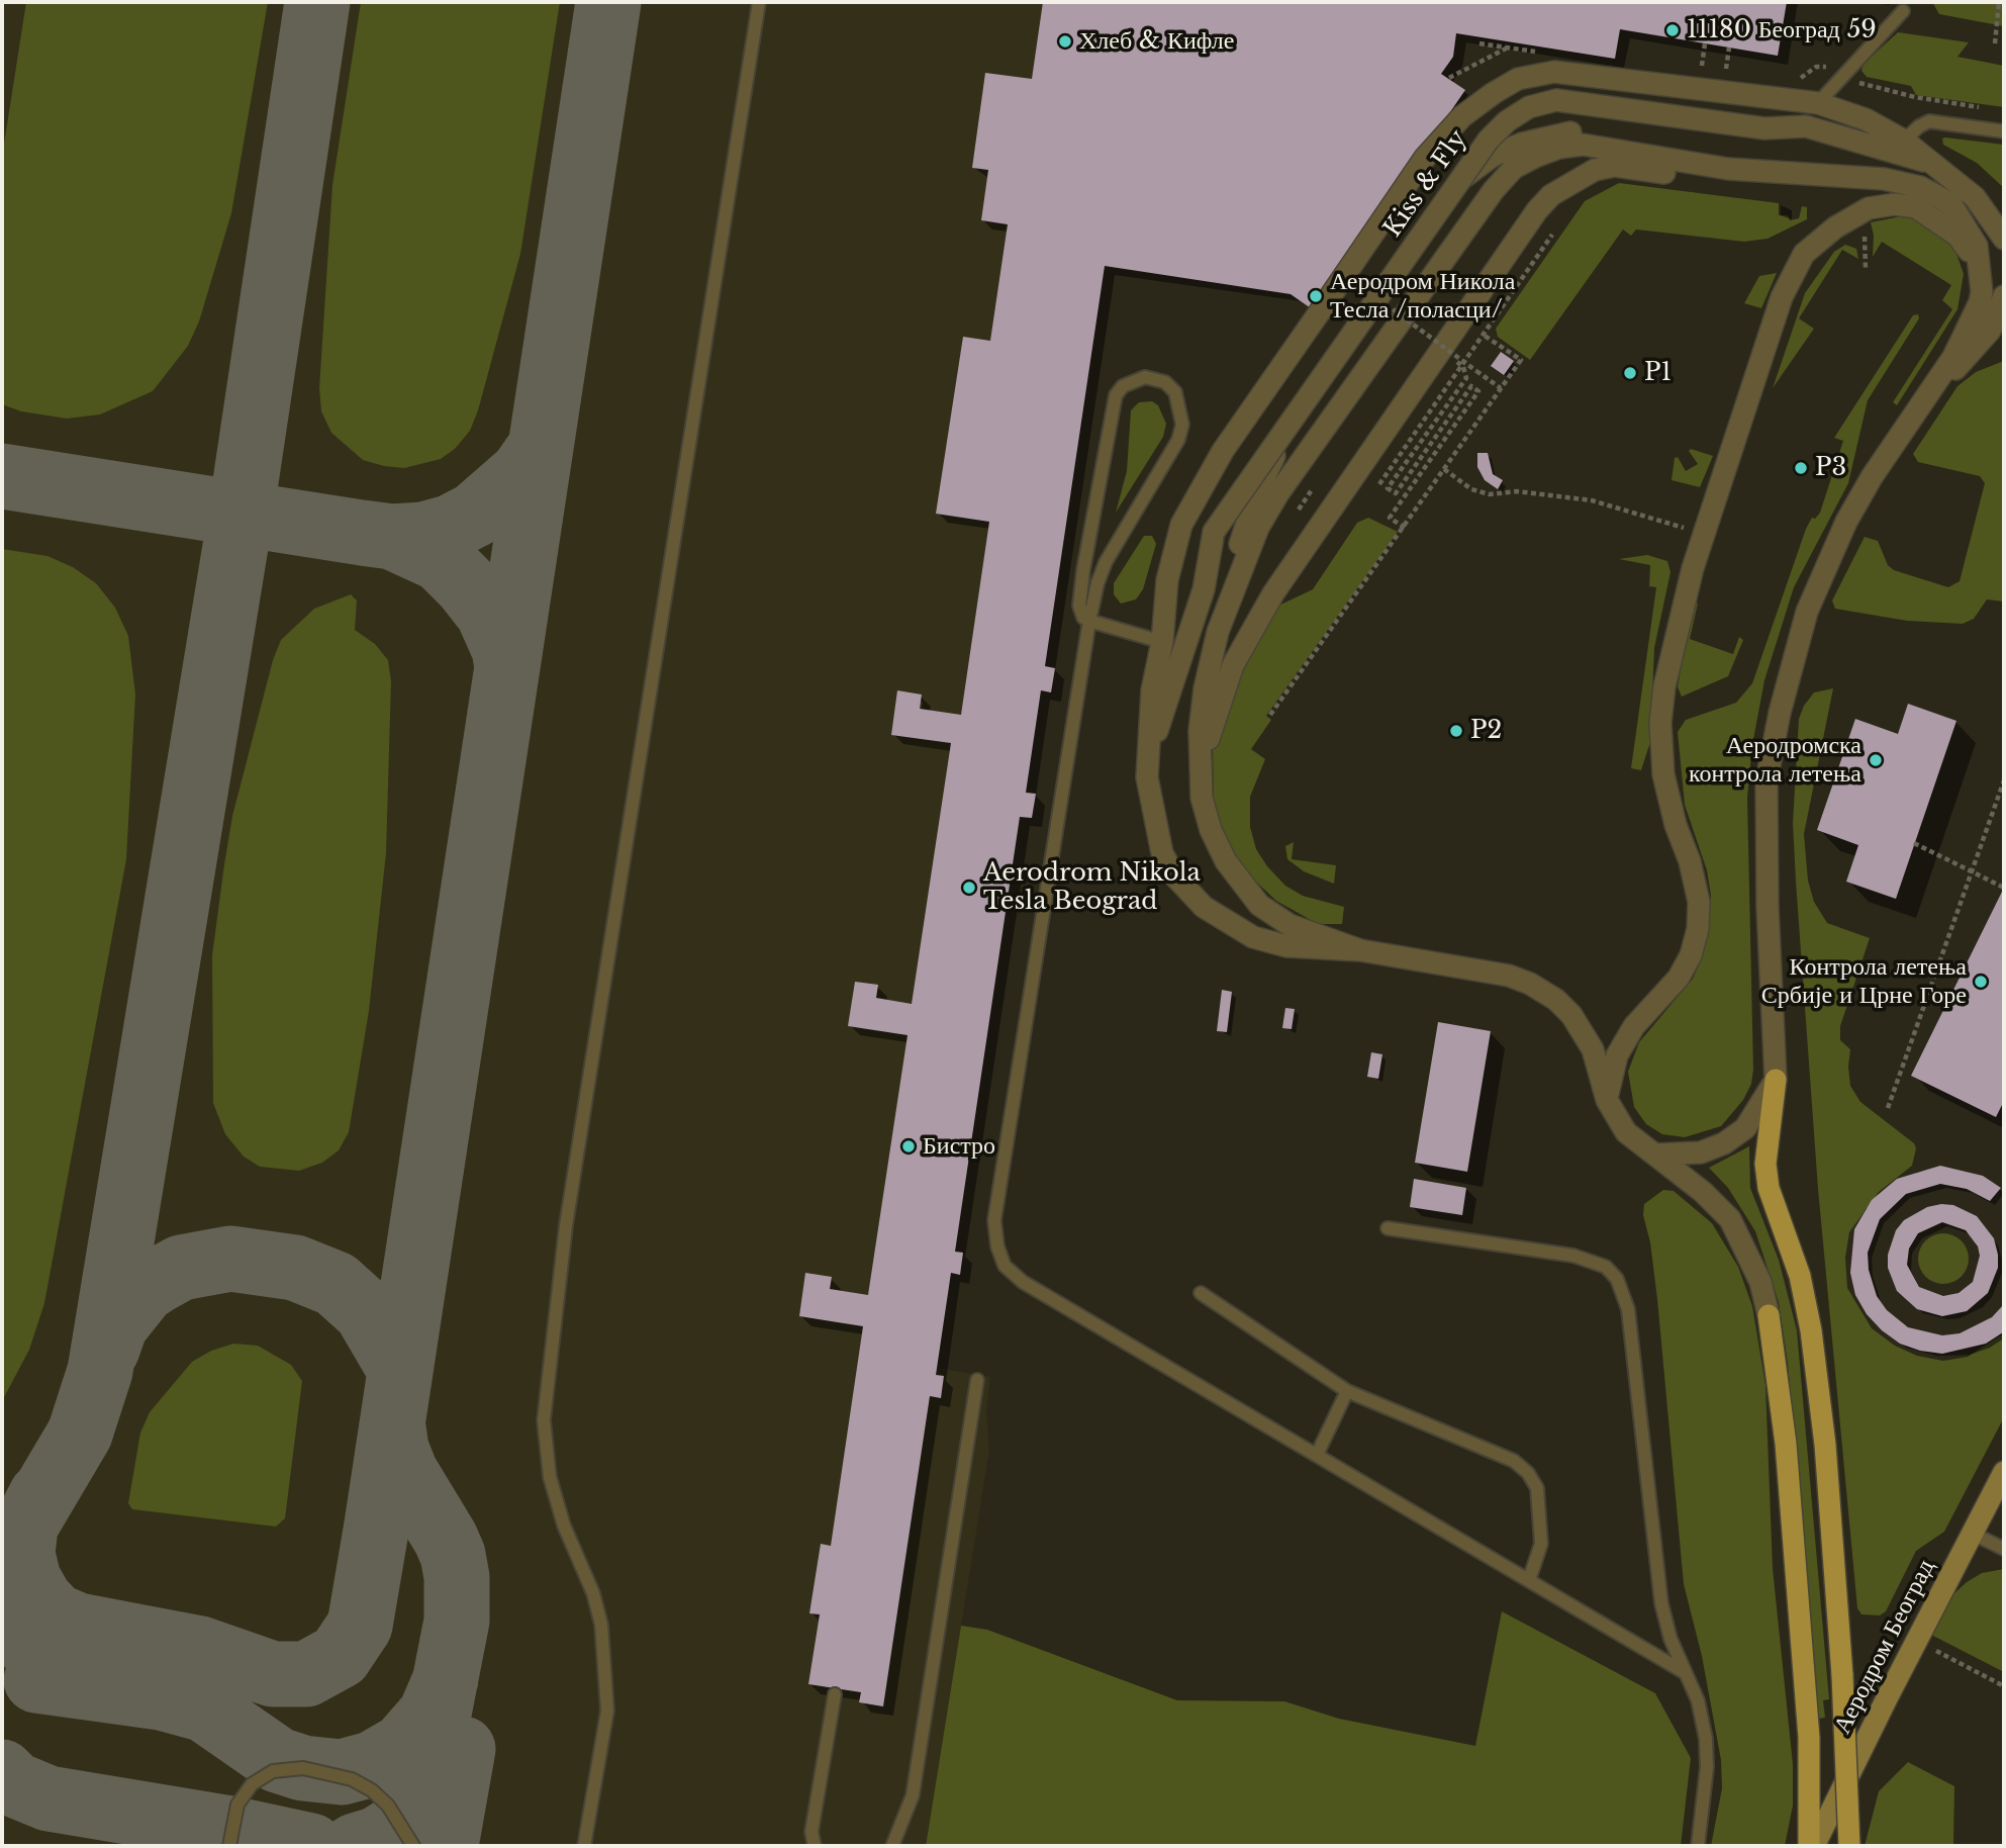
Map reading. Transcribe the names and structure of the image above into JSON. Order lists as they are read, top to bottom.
{
  "streets": {
    "street": ["Kiss & Fly", "Аеродром Београд"]
  },
  "places": [
    "11180 Београд 59",
    "Хлеб & Кифле",
    "Аеродром Никола Тесла /поласци/",
    "P1",
    "P3",
    "P2",
    "Аеродромска контрола летења",
    "Aerodrom Nikola Tesla Beograd",
    "Контрола летења Србије и Црне Горе",
    "Бистро"
  ]
}
